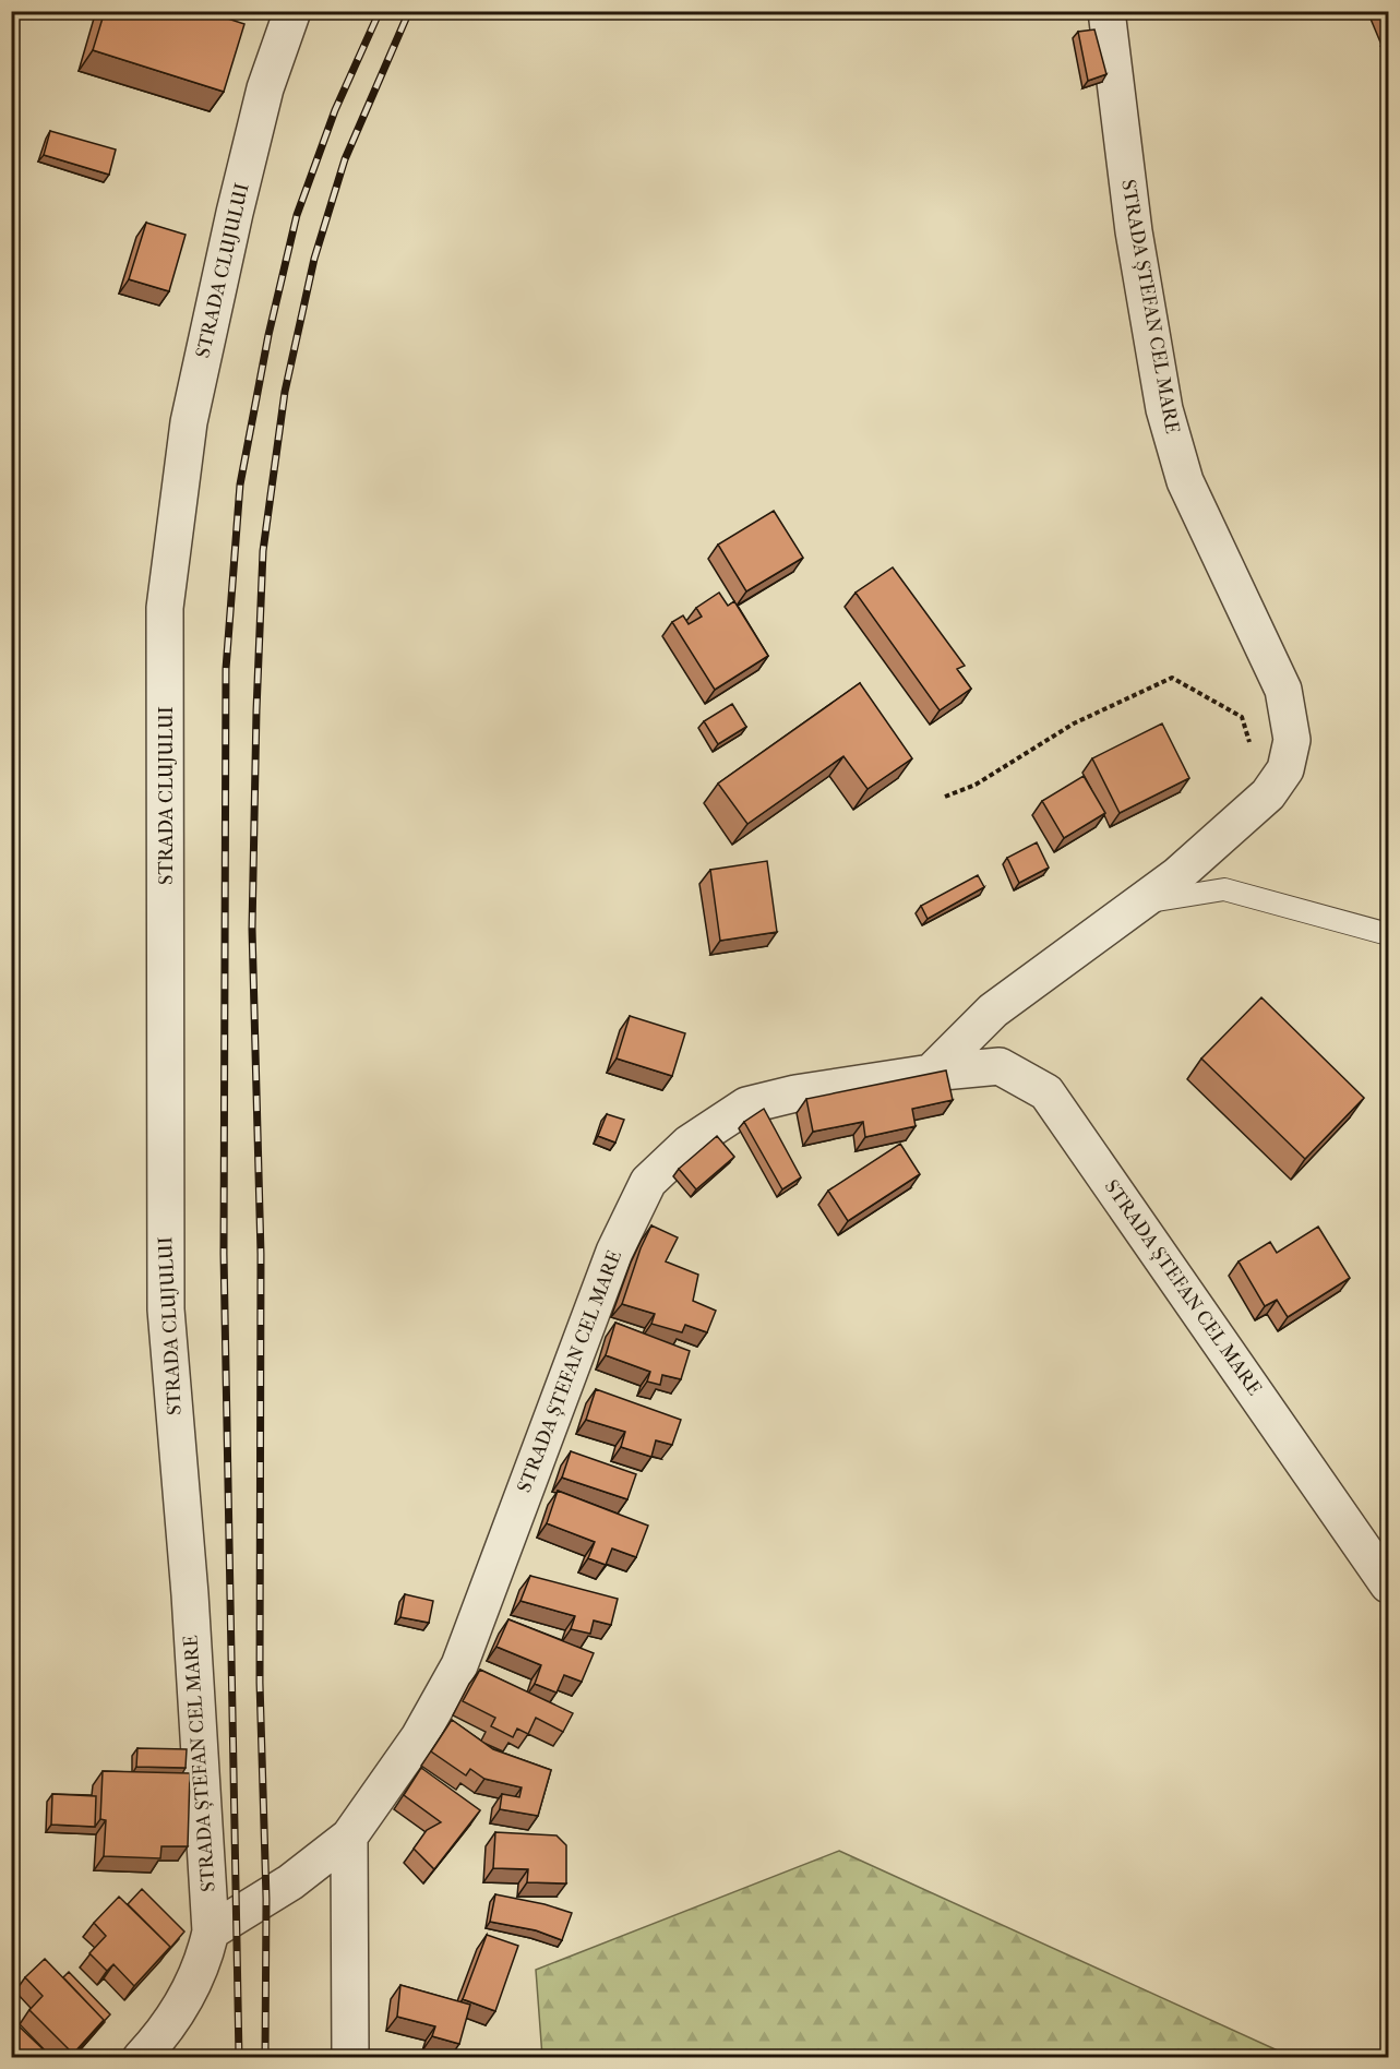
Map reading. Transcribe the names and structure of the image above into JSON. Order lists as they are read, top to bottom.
{
  "streets": {
    "street": ["STRADA CLUJULUI", "STRADA ȘTEFAN CEL MARE"]
  },
  "crossings": [
    ["STRADA CLUJULUI", "STRADA ȘTEFAN CEL MARE"]
  ]
}
